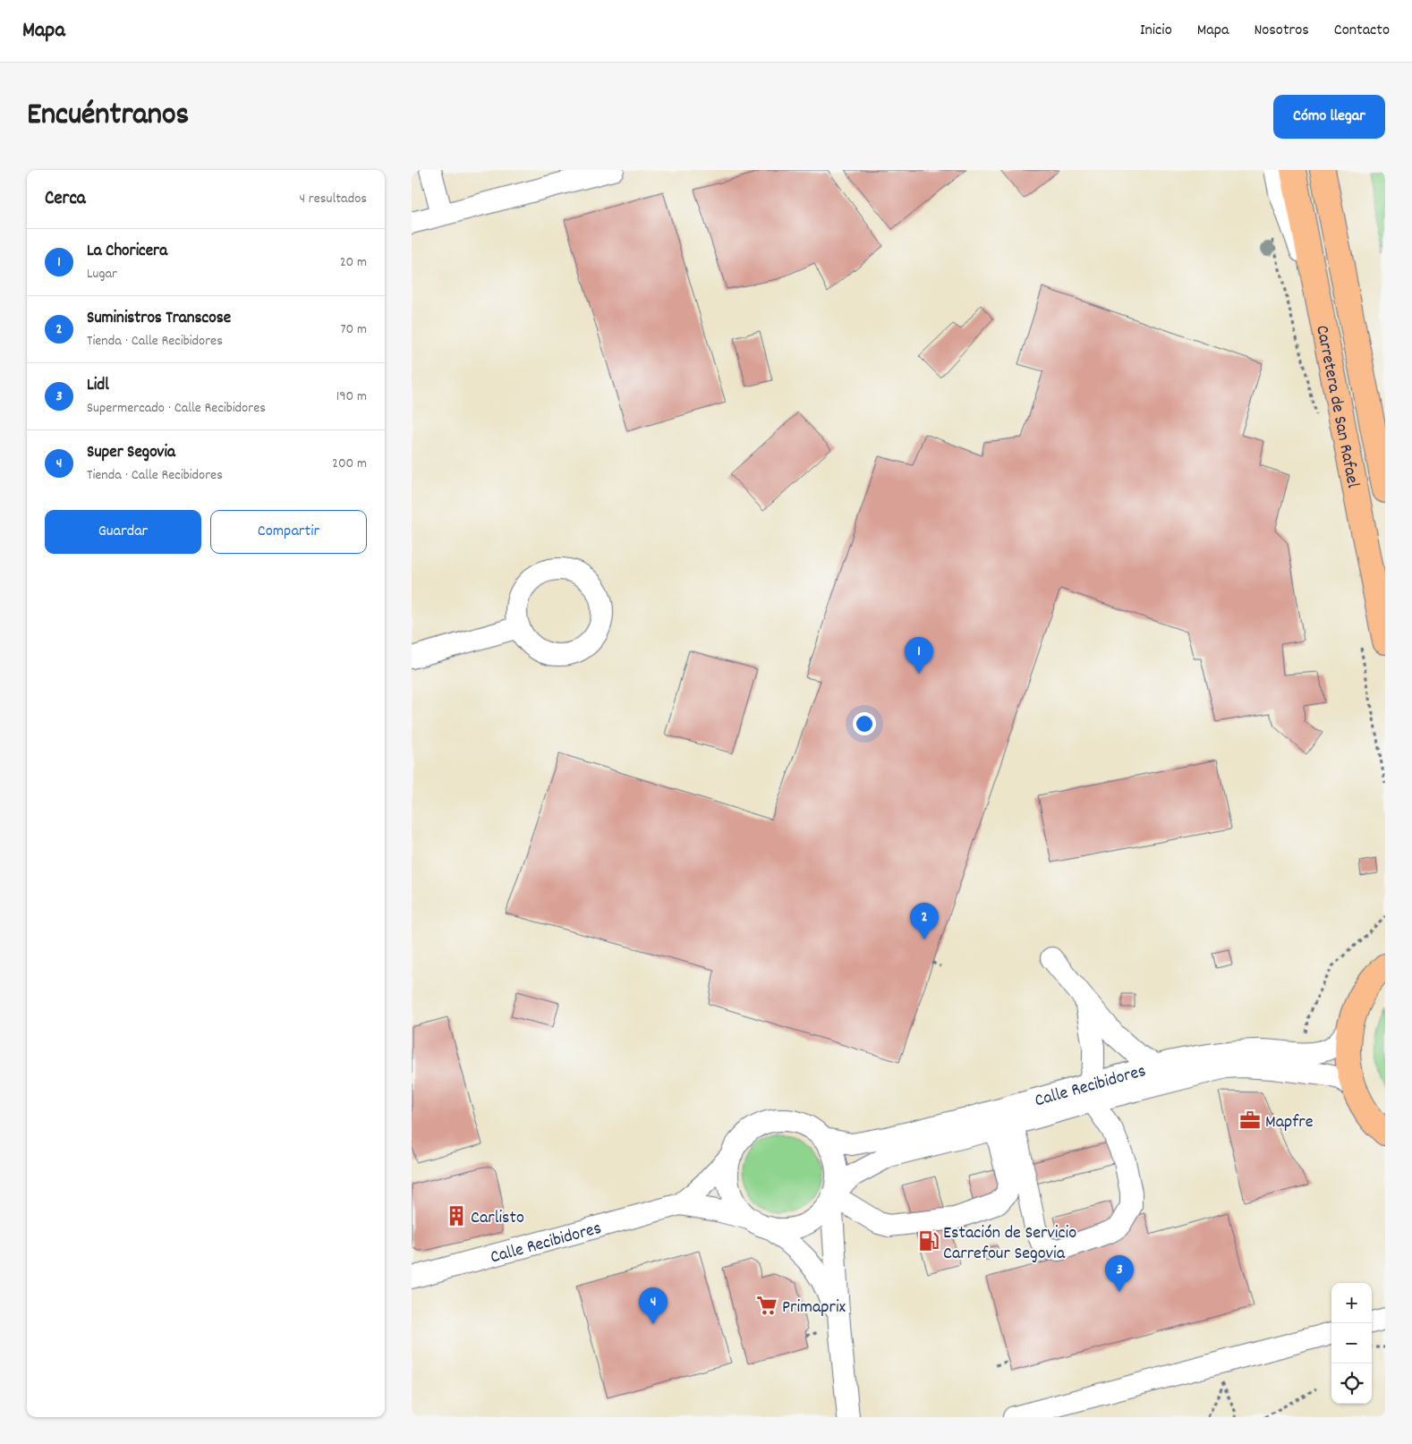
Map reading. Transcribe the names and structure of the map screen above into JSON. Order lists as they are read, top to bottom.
{
  "streets": {
    "main road": ["Carretera de San Rafael"],
    "street": ["Calle Recibidores"]
  },
  "places": {
    "office": ["Mapfre"],
    "building": ["Carlisto"],
    "fuel station": ["Estación de Servicio Carrefour Segovia"],
    "supermarket": ["Primaprix"]
  },
  "page": {
    "header": "Mapa",
    "nav": [
      "Inicio",
      "Mapa",
      "Nosotros",
      "Contacto"
    ],
    "title": "Encuéntranos",
    "buttons": [
      "Cómo llegar",
      ["Guardar", "Compartir"]
    ],
    "heading": ["Cerca", "4 resultados"],
    "list": [
      {
        "mark": "1",
        "name": "La Choricera",
        "note": "Lugar",
        "value": "20 m"
      },
      {
        "mark": "2",
        "name": "Suministros Transcose",
        "note": "Tienda · Calle Recibidores",
        "value": "70 m"
      },
      {
        "mark": "3",
        "name": "Lidl",
        "note": "Supermercado · Calle Recibidores",
        "value": "190 m"
      },
      {
        "mark": "4",
        "name": "Super Segovia",
        "note": "Tienda · Calle Recibidores",
        "value": "200 m"
      }
    ],
    "pins": [
      "1",
      "2",
      "3",
      "4"
    ],
    "map_buttons": ["+", "−"]
  }
}
